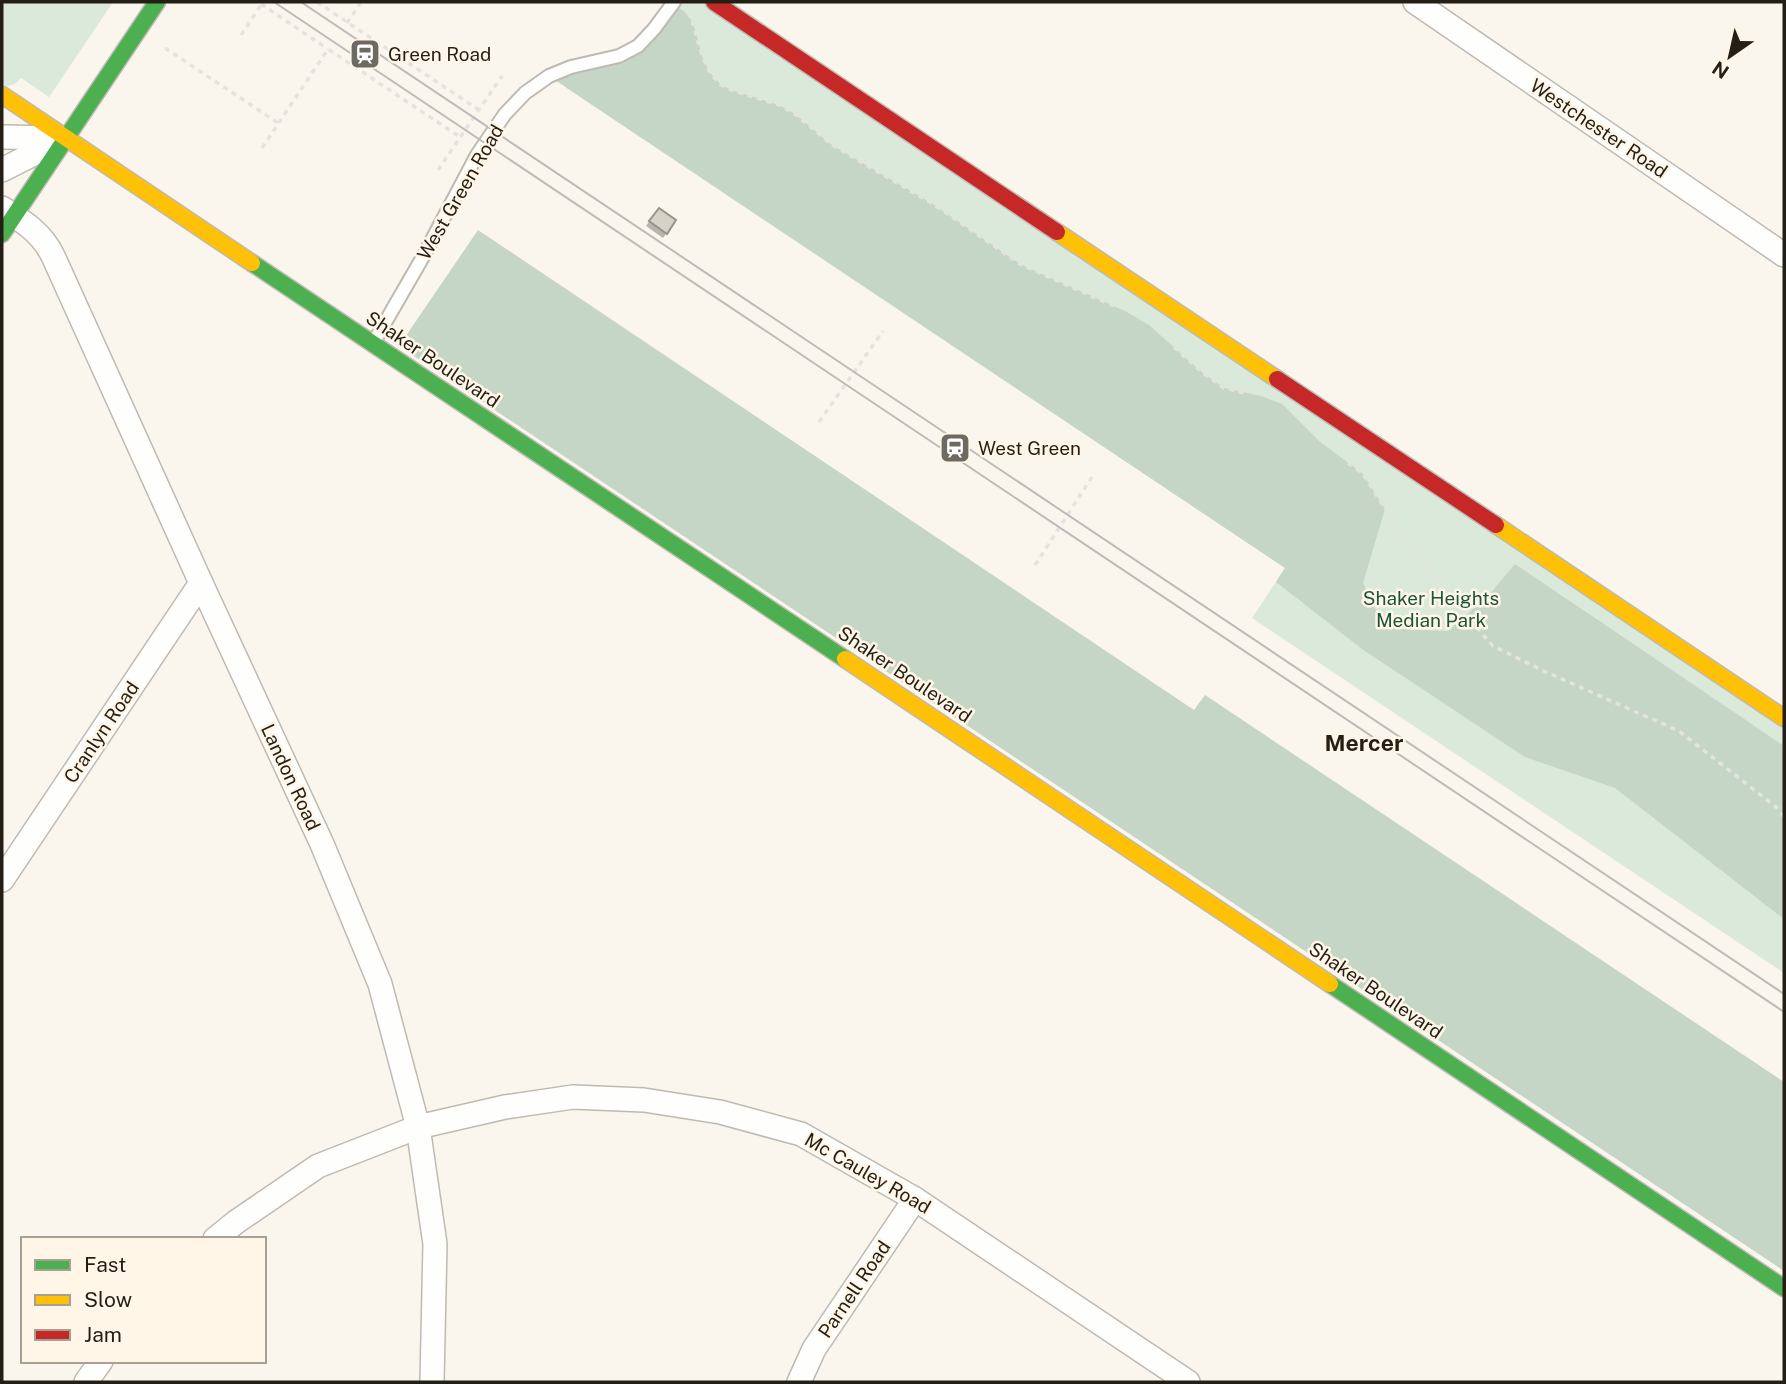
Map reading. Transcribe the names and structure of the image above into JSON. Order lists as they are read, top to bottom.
{
  "streets": {
    "main road": ["Shaker Boulevard"],
    "street": [
      "Westchester Road",
      "Cranlyn Road",
      "Landon Road",
      "Mc Cauley Road",
      "Parnell Road"
    ],
    "lane": ["West Green Road"]
  },
  "crossings": [
    ["West Green Road", "Shaker Boulevard"],
    ["Cranlyn Road", "Landon Road"],
    ["Landon Road", "Mc Cauley Road"],
    ["Mc Cauley Road", "Parnell Road"]
  ],
  "districts": ["Mercer"],
  "parks": ["Shaker Heights Median Park"],
  "places": {
    "station": ["Green Road", "West Green"]
  },
  "legend": ["Fast", "Slow", "Jam"],
  "north": "bottom left"
}
